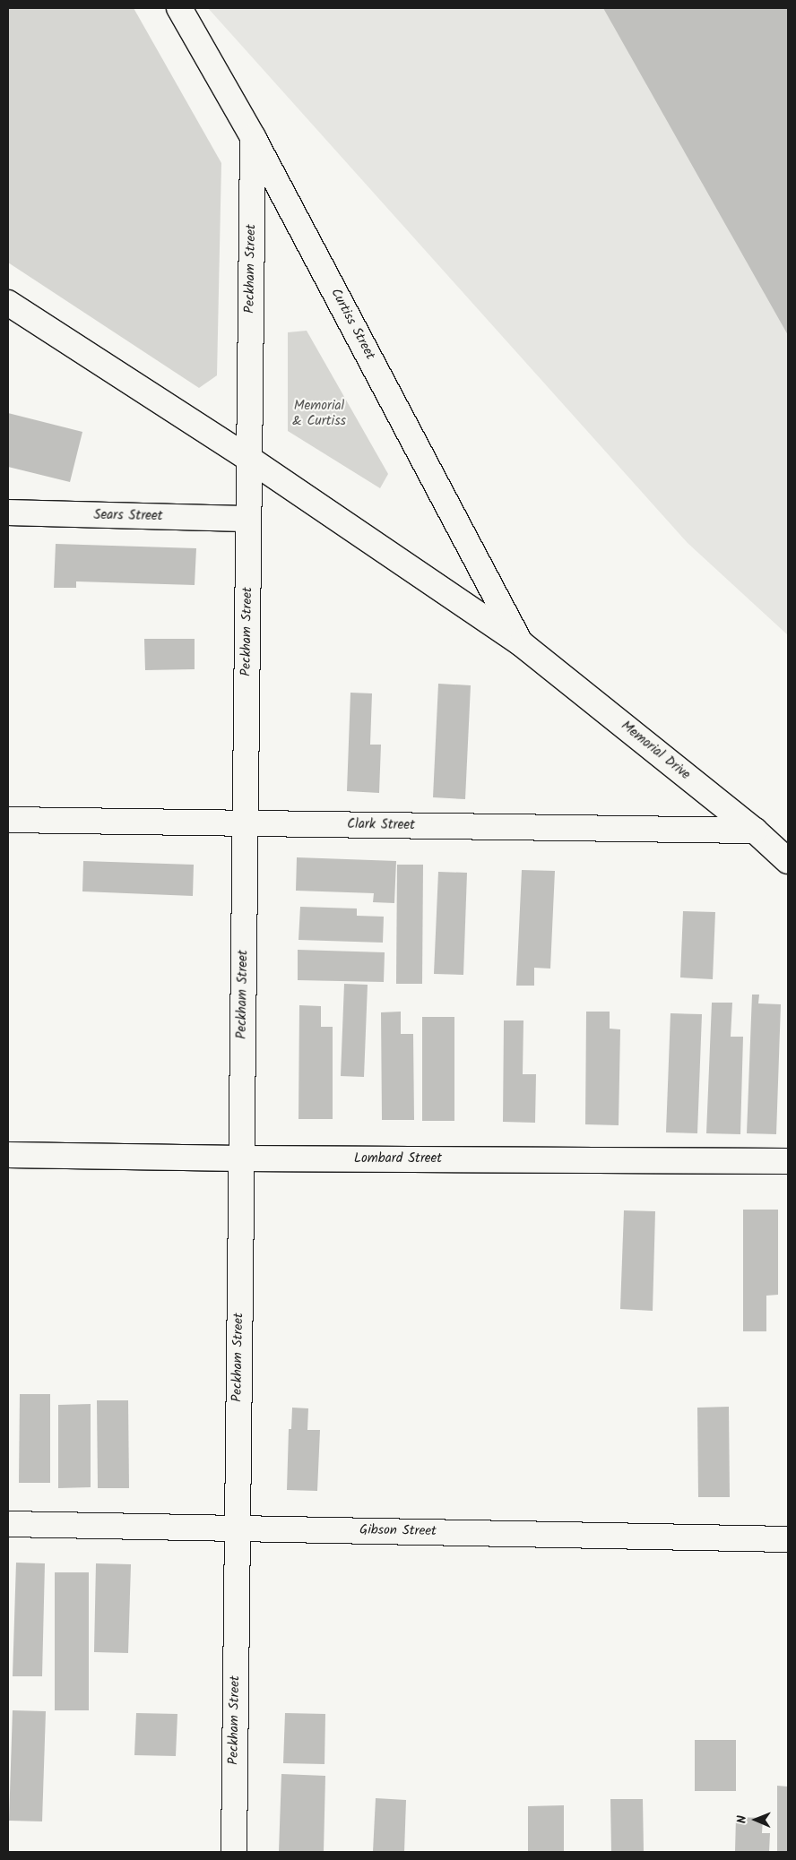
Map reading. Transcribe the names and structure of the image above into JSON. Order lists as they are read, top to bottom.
{
  "streets": {
    "street": [
      "Peckham Street",
      "Curtiss Street",
      "Sears Street",
      "Memorial Drive",
      "Clark Street",
      "Lombard Street",
      "Gibson Street"
    ]
  },
  "crossings": [
    ["Peckham Street", "Curtiss Street"],
    ["Peckham Street", "Sears Street"],
    ["Peckham Street", "Memorial Drive"],
    ["Peckham Street", "Clark Street"],
    ["Peckham Street", "Lombard Street"],
    ["Peckham Street", "Gibson Street"],
    ["Curtiss Street", "Memorial Drive"],
    ["Memorial Drive", "Clark Street"]
  ],
  "parks": ["Memorial & Curtiss"],
  "north": "left"
}
